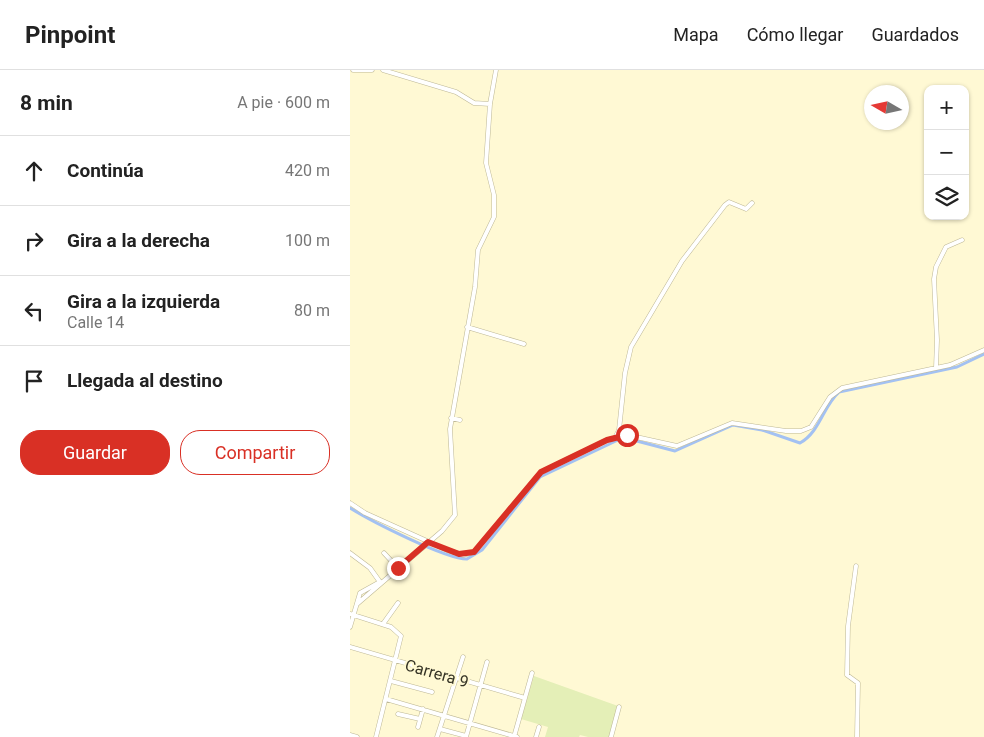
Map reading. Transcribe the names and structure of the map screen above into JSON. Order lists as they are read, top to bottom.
{
  "streets": {
    "street": ["Carrera 9"]
  },
  "north": "left",
  "page": {
    "header": "Pinpoint",
    "nav": ["Mapa", "Cómo llegar", "Guardados"],
    "heading": ["8 min", "A pie · 600 m"],
    "map_buttons": ["+", "−"],
    "list": [
      ["Continúa", "420 m"],
      ["Gira a la derecha", "100 m"],
      ["Gira a la izquierda", "Calle 14", "80 m"],
      "Llegada al destino"
    ],
    "buttons": ["Guardar", "Compartir"]
  }
}
